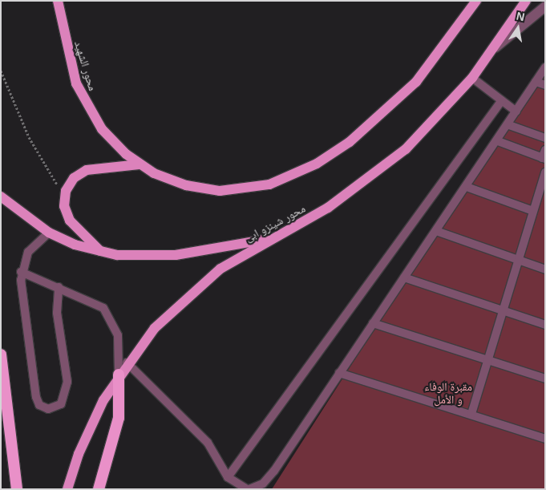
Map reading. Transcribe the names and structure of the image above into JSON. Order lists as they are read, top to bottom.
{
  "streets": {
    "main road": ["محور الشهيد", "محور شينزو ابى"]
  },
  "parks": ["مقبرة الوفاء و الأمل"],
  "north": "top"
}
